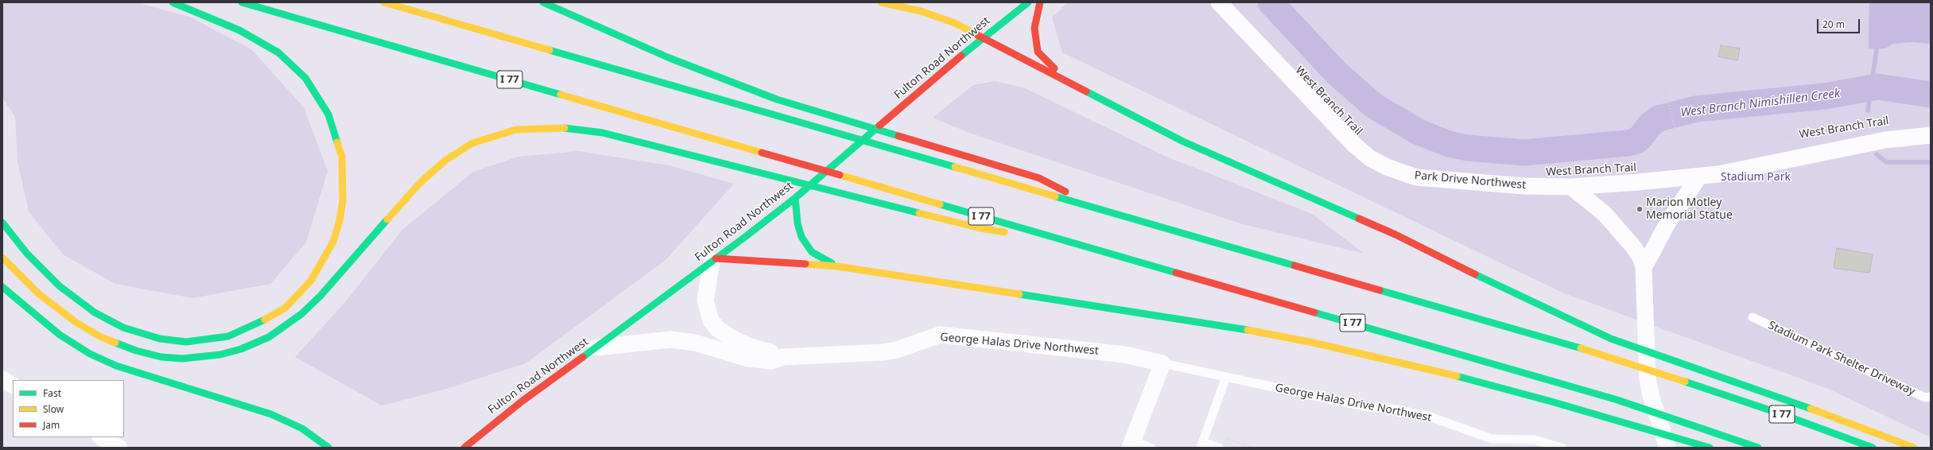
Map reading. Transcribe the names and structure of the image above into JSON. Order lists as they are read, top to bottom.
{
  "streets": {
    "main road": ["Fulton Road Northwest", "I 77"],
    "street": ["Park Drive Northwest", "George Halas Drive Northwest"],
    "lane": ["Stadium Park Shelter Driveway"],
    "path": ["West Branch Trail"]
  },
  "crossings": [
    ["Fulton Road Northwest", "George Halas Drive Northwest"]
  ],
  "water": ["West Branch Nimishillen Creek"],
  "parks": ["Stadium Park"],
  "places": ["Marion Motley Memorial Statue"],
  "legend": ["Fast", "Slow", "Jam"],
  "scale_bar": "20 m"
}
